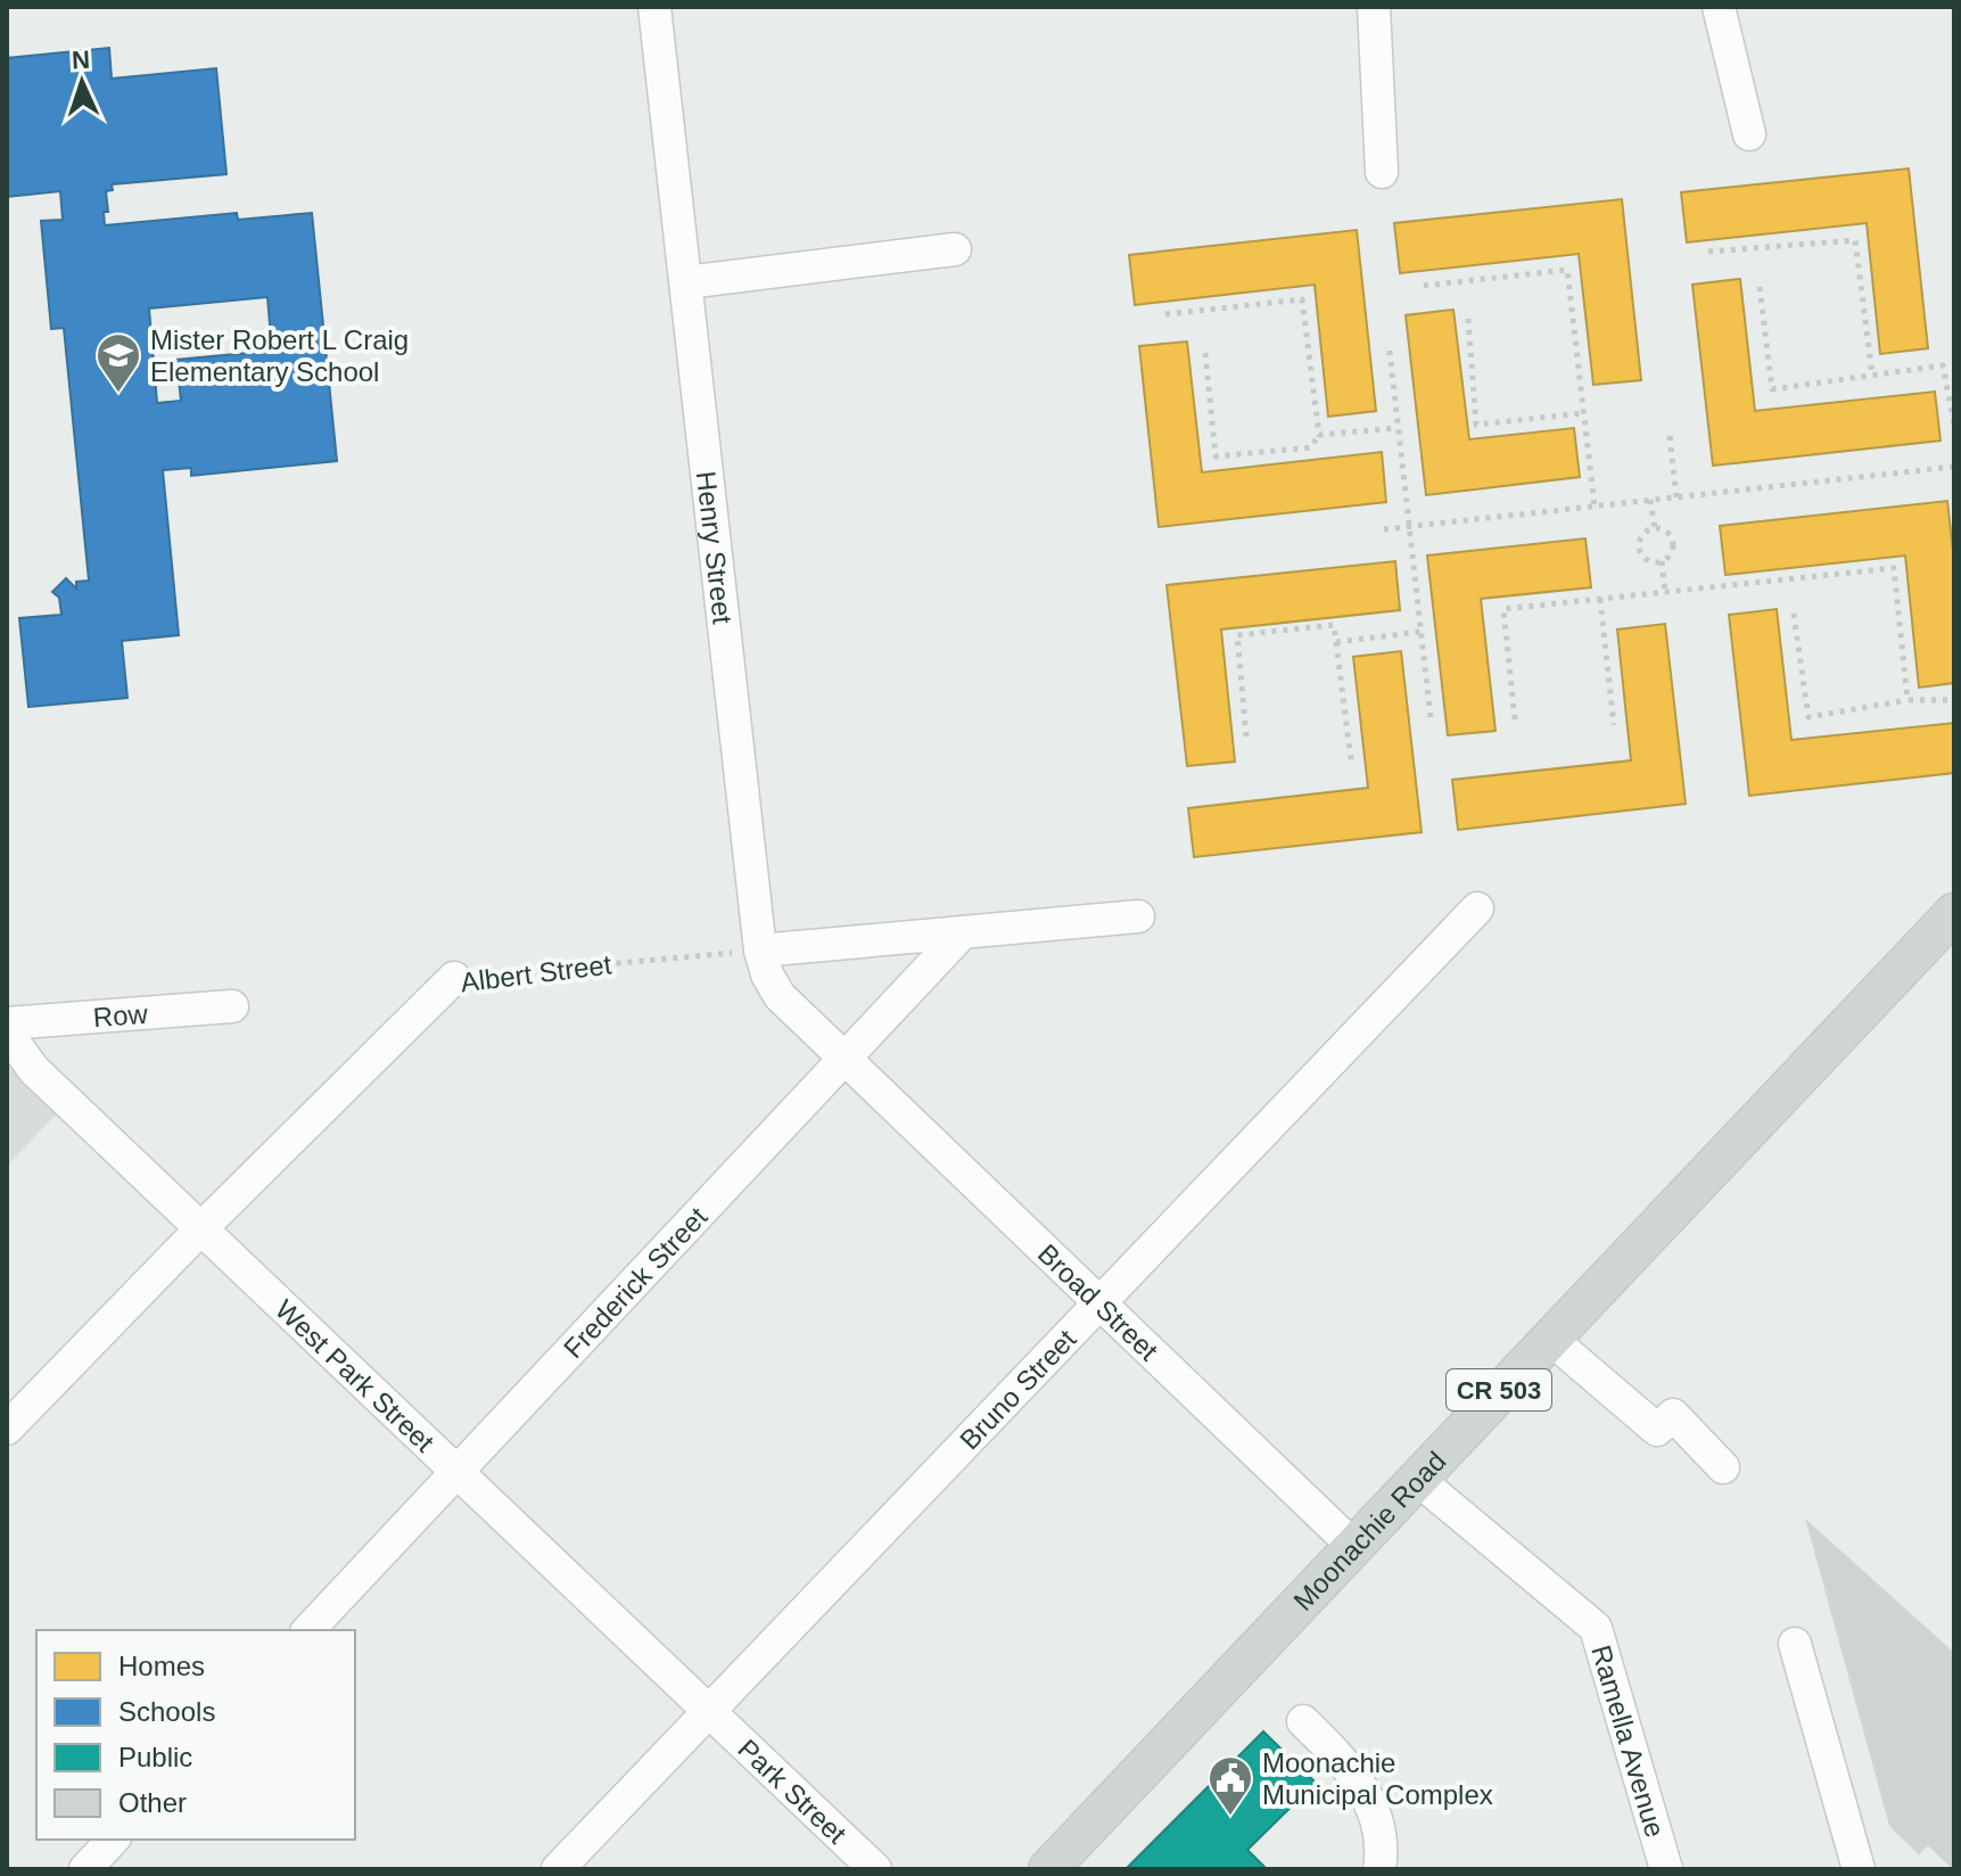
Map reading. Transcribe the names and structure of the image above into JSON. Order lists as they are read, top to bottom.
{
  "streets": {
    "main road": ["CR 503", "Moonachie Road"],
    "street": [
      "Henry Street",
      "Albert Street",
      "Row",
      "Frederick Street",
      "Broad Street",
      "West Park Street",
      "Bruno Street",
      "Ramella Avenue",
      "Park Street"
    ]
  },
  "crossings": [
    ["Henry Street", "Albert Street"],
    ["Henry Street", "Frederick Street"],
    ["Henry Street", "Broad Street"],
    ["Albert Street", "West Park Street"],
    ["Frederick Street", "Broad Street"],
    ["Frederick Street", "West Park Street"],
    ["Broad Street", "Bruno Street"],
    ["Broad Street", "Moonachie Road"],
    ["West Park Street", "Bruno Street"],
    ["West Park Street", "Park Street"],
    ["Bruno Street", "Park Street"],
    ["Moonachie Road", "Ramella Avenue"]
  ],
  "places": {
    "school or university": ["Mister Robert L Craig Elementary School"],
    "public building": ["Moonachie Municipal Complex"]
  },
  "legend": [
    "Homes",
    "Schools",
    "Public",
    "Other"
  ],
  "north": "top"
}
